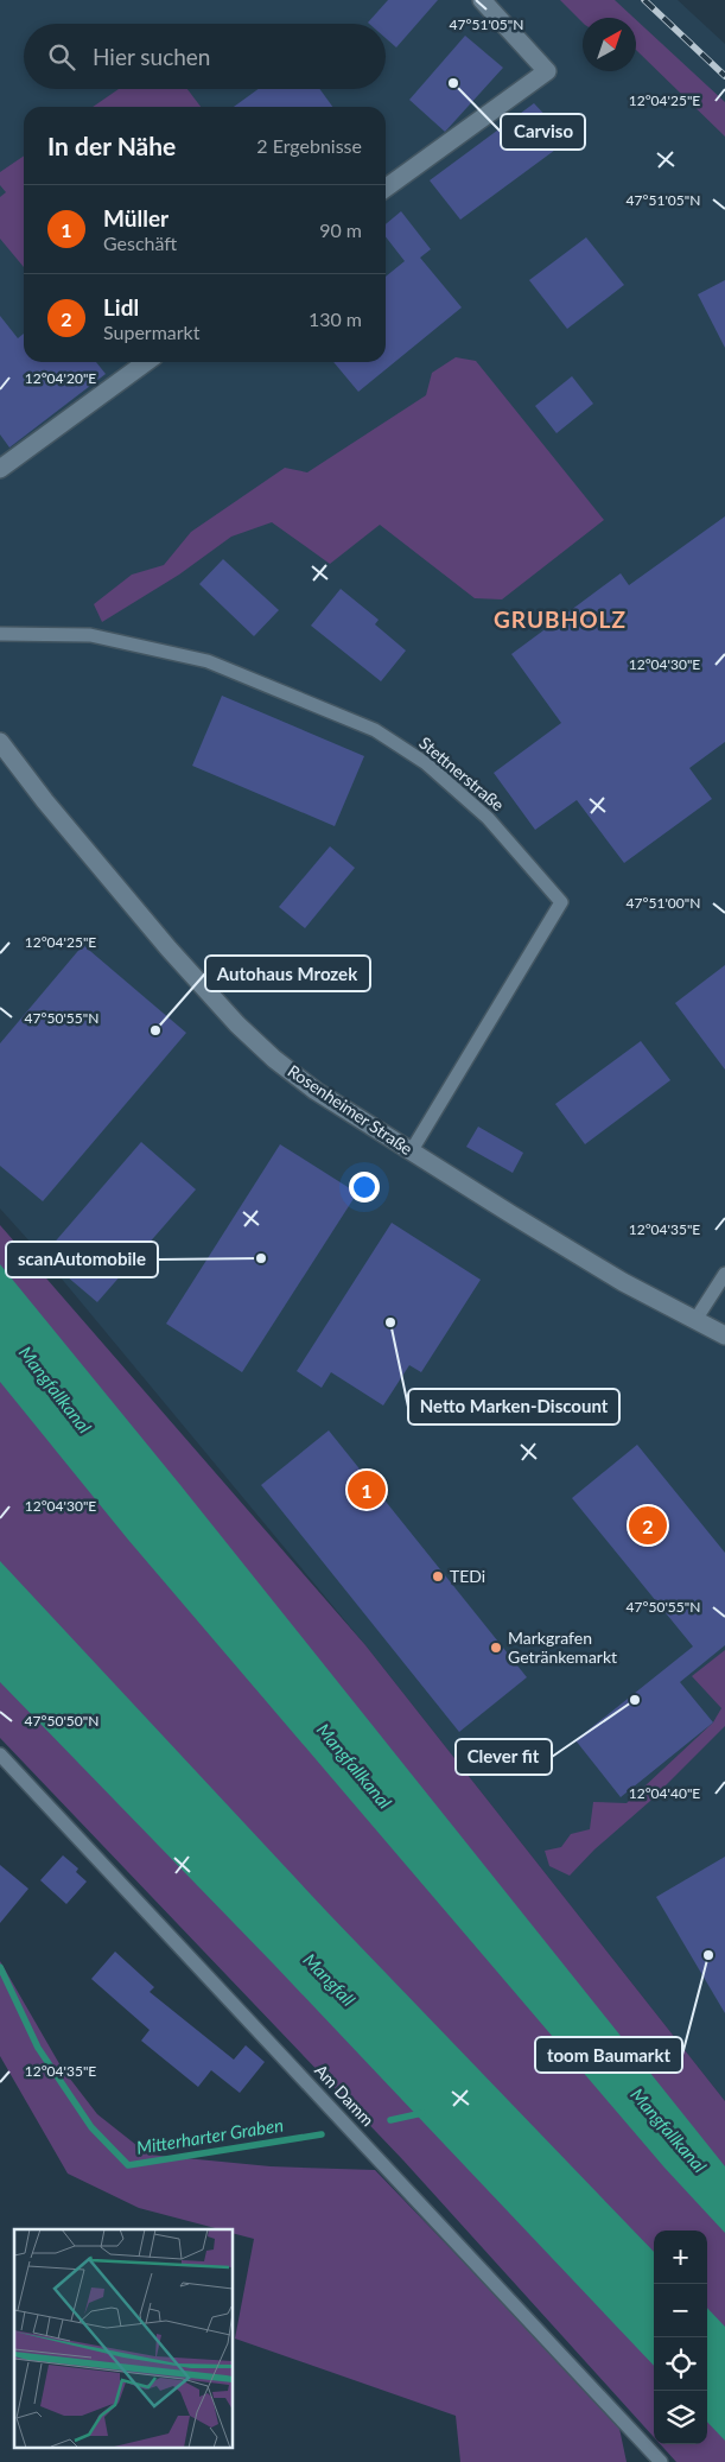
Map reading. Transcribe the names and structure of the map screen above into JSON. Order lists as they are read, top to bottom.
{
  "streets": {
    "street": ["Rosenheimer Straße"],
    "lane": ["Stettnerstraße", "Am Damm"]
  },
  "crossings": [
    ["Stettnerstraße", "Rosenheimer Straße"]
  ],
  "districts": ["GRUBHOLZ"],
  "water": ["Mangfallkanal", "Mangfall", "Mitterharter Graben"],
  "places": [
    "Carviso",
    "Autohaus Mrozek",
    "scanAutomobile",
    "Netto Marken-Discount",
    "TEDi",
    "Markgrafen Getränkemarkt",
    "Clever fit",
    "toom Baumarkt"
  ],
  "north": "top right",
  "page": {
    "search": "Hier suchen",
    "heading": ["In der Nähe", "2 Ergebnisse"],
    "list": [
      {
        "mark": "1",
        "name": "Müller",
        "note": "Geschäft",
        "value": "90 m"
      },
      {
        "mark": "2",
        "name": "Lidl",
        "note": "Supermarkt",
        "value": "130 m"
      }
    ],
    "pins": ["1", "2"],
    "map_buttons": ["+", "−"]
  },
  "coordinates": [
    "47°51'05\"N",
    "12°04'25\"E",
    "12°04'20\"E",
    "12°04'30\"E",
    "47°51'00\"N",
    "47°50'55\"N",
    "12°04'35\"E",
    "47°50'50\"N",
    "12°04'40\"E"
  ]
}
